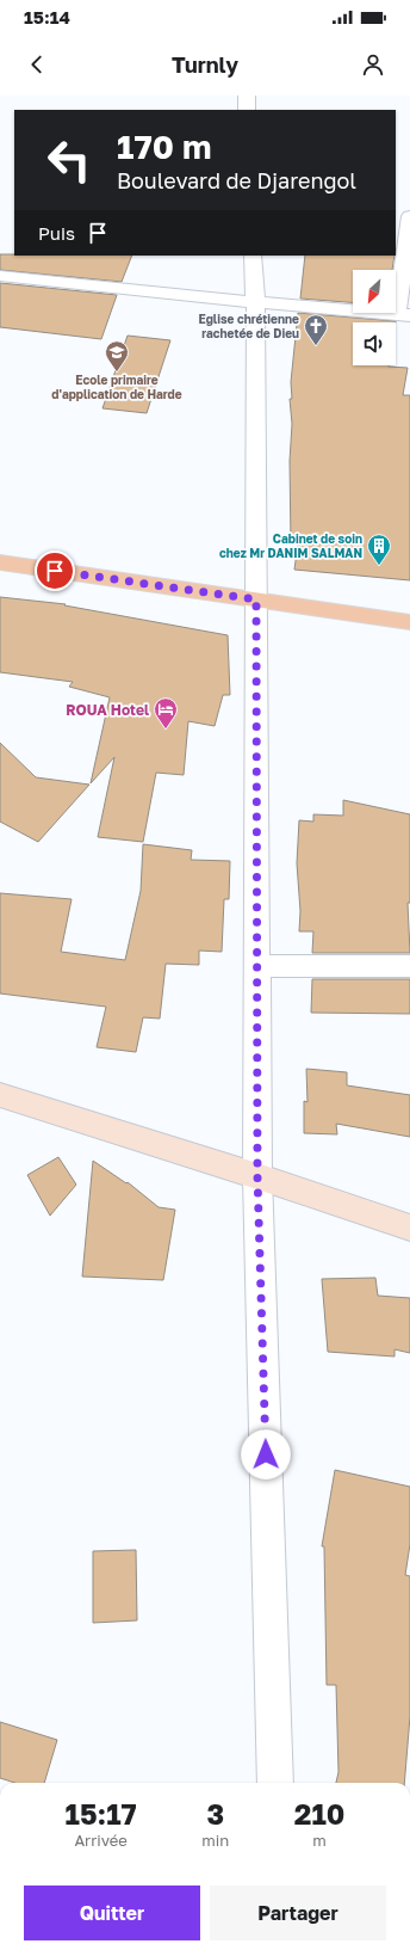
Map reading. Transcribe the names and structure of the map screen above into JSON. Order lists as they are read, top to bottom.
{
  "places": {
    "church": ["Eglise chrétienne rachetée de Dieu"],
    "school or university": ["Ecole primaire d'application de Harde"],
    "building": ["Cabinet de soin chez Mr DANIM SALMAN"],
    "hotel": ["ROUA Hotel"]
  },
  "north": "bottom left",
  "page": {
    "status": "15:14",
    "header": "Turnly",
    "turn": ["170 m", "Boulevard de Djarengol"],
    "then": "Puis",
    "eta": [
      "15:17",
      "Arrivée",
      "3",
      "min",
      "210",
      "m"
    ],
    "buttons": ["Quitter", "Partager"]
  }
}
